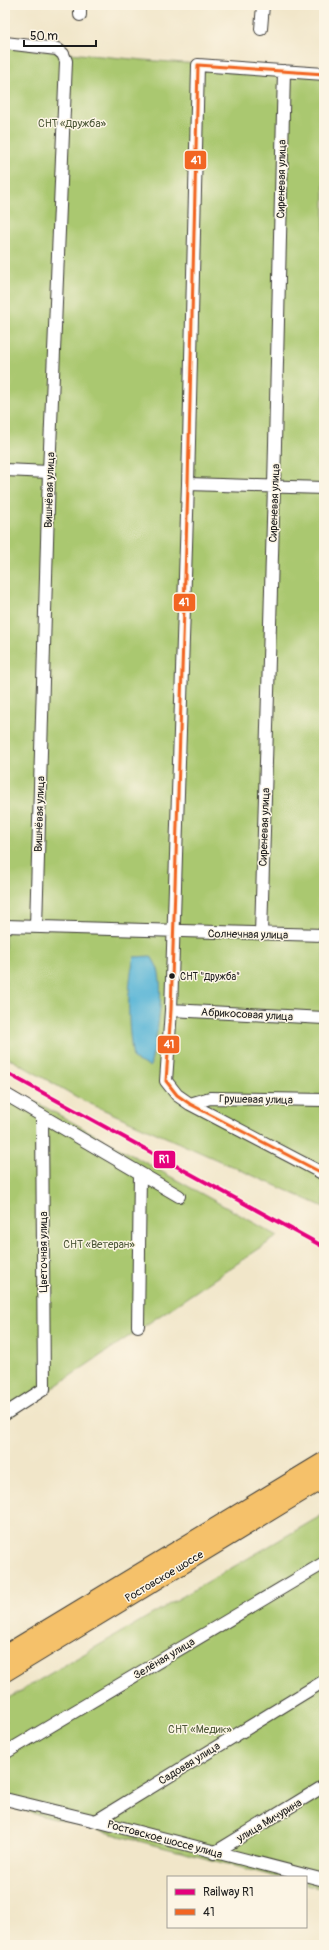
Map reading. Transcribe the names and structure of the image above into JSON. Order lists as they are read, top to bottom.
{
  "streets": {
    "highway": ["Ростовское шоссе"],
    "street": [
      "Сиреневая улица",
      "Вишнёвая улица",
      "Солнечная улица",
      "Абрикосовая улица",
      "Грушевая улица",
      "Цветочная улица",
      "Зелёная улица",
      "Садовая улица",
      "улица Мичурина",
      "Ростовское шоссе улица"
    ]
  },
  "crossings": [
    ["Сиреневая улица", "Солнечная улица"],
    ["Вишнёвая улица", "Солнечная улица"],
    ["Садовая улица", "Ростовское шоссе улица"],
    ["улица Мичурина", "Ростовское шоссе улица"]
  ],
  "parks": ["СНТ «Дружба»", "СНТ «Ветеран»", "СНТ «Медик»"],
  "places": ["СНТ \"Дружба\""],
  "lines": ["transit line 41", "rail line R1"],
  "legend": ["Railway R1", "41"],
  "scale_bar": "50 m"
}
